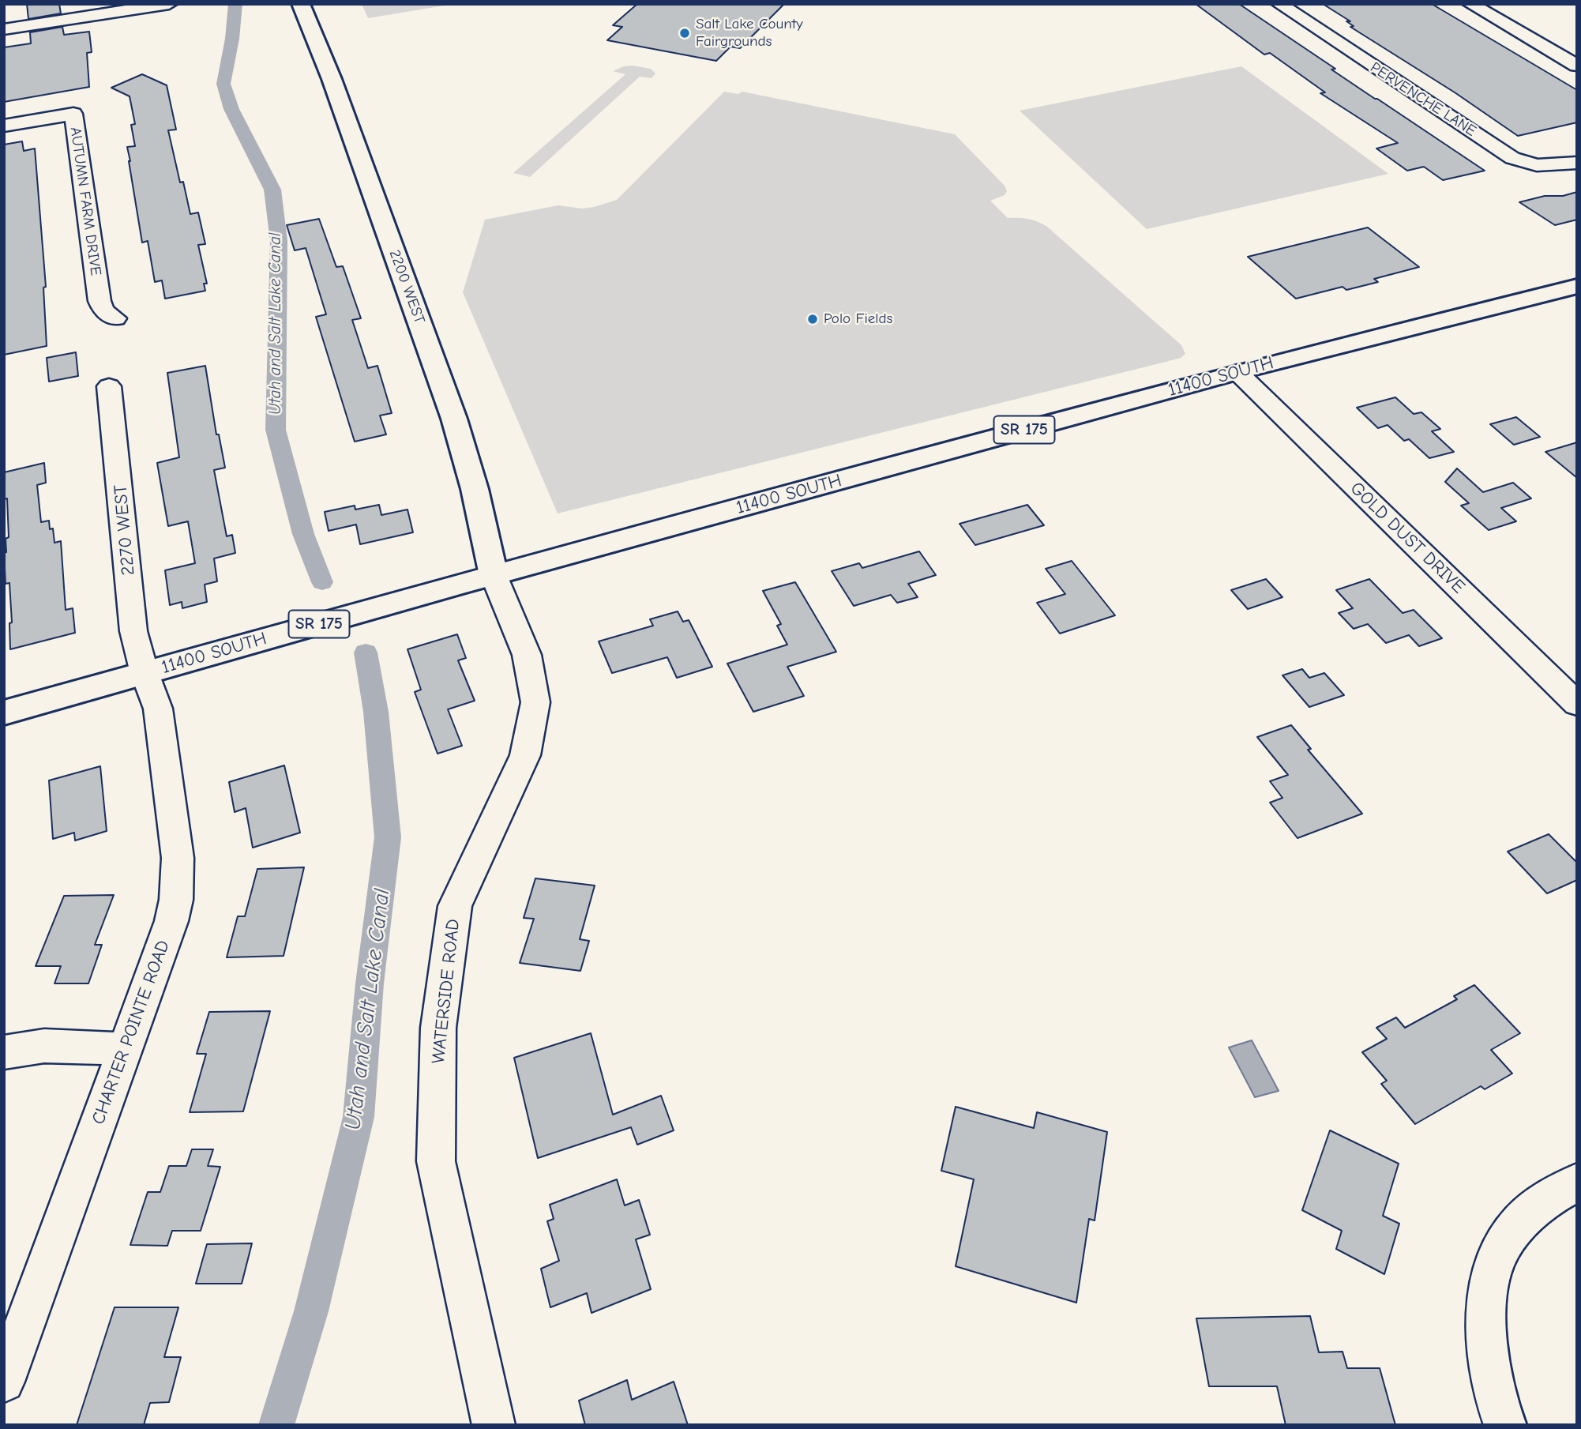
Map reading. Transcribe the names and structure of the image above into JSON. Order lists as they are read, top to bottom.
{
  "streets": {
    "main road": ["2200 WEST", "11400 SOUTH", "SR 175"],
    "street": [
      "PERVENCHE LANE",
      "AUTUMN FARM DRIVE",
      "2270 WEST",
      "GOLD DUST DRIVE",
      "WATERSIDE ROAD",
      "CHARTER POINTE ROAD"
    ]
  },
  "crossings": [
    ["2200 WEST", "11400 SOUTH"],
    ["2200 WEST", "WATERSIDE ROAD"],
    ["11400 SOUTH", "2270 WEST"],
    ["11400 SOUTH", "GOLD DUST DRIVE"],
    ["11400 SOUTH", "WATERSIDE ROAD"],
    ["11400 SOUTH", "CHARTER POINTE ROAD"],
    ["2270 WEST", "CHARTER POINTE ROAD"]
  ],
  "water": ["Utah and Salt Lake Canal"],
  "places": ["Salt Lake County Fairgrounds", "Polo Fields"]
}
